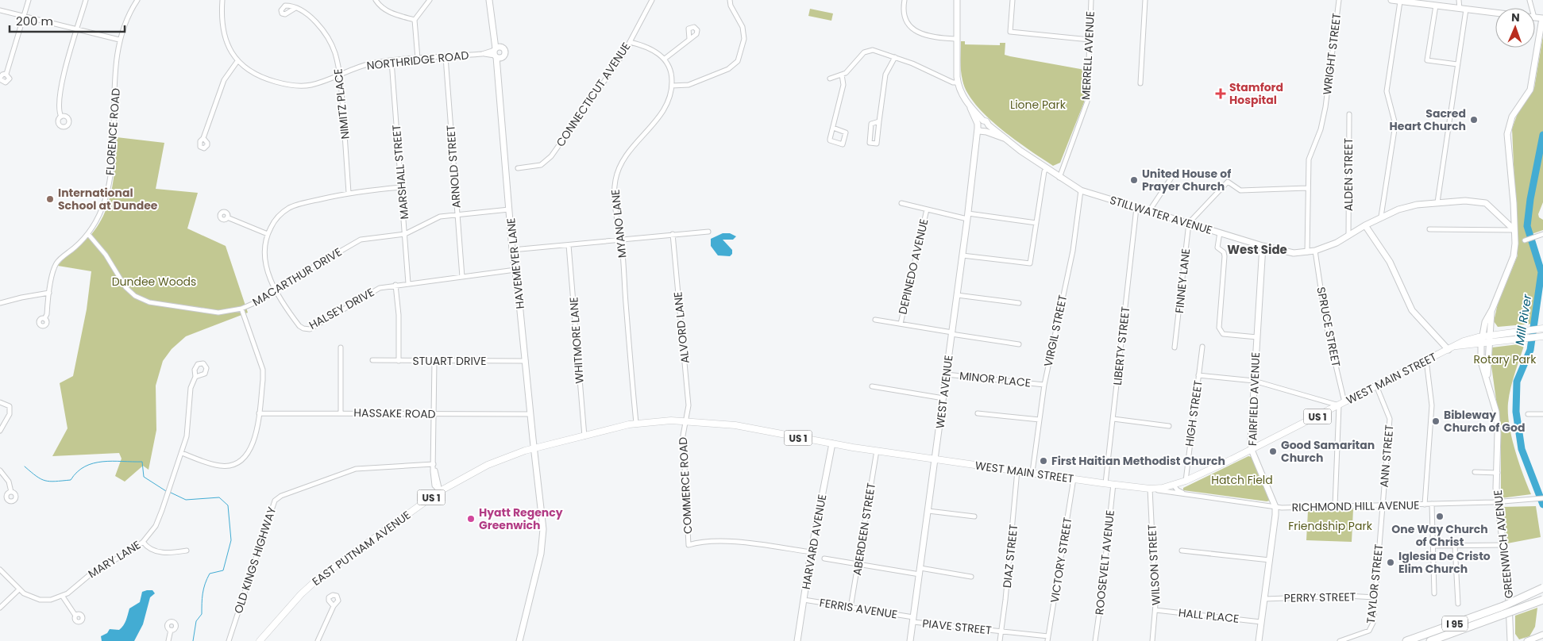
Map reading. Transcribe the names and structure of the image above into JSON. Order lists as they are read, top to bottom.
{
  "streets": {
    "highway": ["I 95"],
    "main road": ["WEST MAIN STREET", "US 1", "EAST PUTNAM AVENUE"],
    "street": [
      "WRIGHT STREET",
      "MERRELL AVENUE",
      "NORTHRIDGE ROAD",
      "CONNECTICUT AVENUE",
      "NIMITZ PLACE",
      "FLORENCE ROAD",
      "ARNOLD STREET",
      "MARSHALL STREET",
      "ALDEN STREET",
      "STILLWATER AVENUE",
      "MYANO LANE",
      "HAVEMEYER LANE",
      "DEPINEDO AVENUE",
      "MACARTHUR DRIVE",
      "FINNEY LANE",
      "HALSEY DRIVE",
      "SPRUCE STREET",
      "ALVORD LANE",
      "VIRGIL STREET",
      "WHITMORE LANE",
      "LIBERTY STREET",
      "STUART DRIVE",
      "MINOR PLACE",
      "WEST AVENUE",
      "FAIRFIELD AVENUE",
      "HASSAKE ROAD",
      "HIGH STREET",
      "ANN STREET",
      "COMMERCE ROAD",
      "RICHMOND HILL AVENUE",
      "ABERDEEN STREET",
      "HARVARD AVENUE",
      "GREENWICH AVENUE",
      "DIAZ STREET",
      "MARY LANE",
      "OLD KINGS HIGHWAY",
      "VICTORY STREET",
      "ROOSEVELT AVENUE",
      "WILSON STREET",
      "TAYLOR STREET",
      "PERRY STREET",
      "FERRIS AVENUE",
      "HALL PLACE",
      "PIAVE STREET"
    ]
  },
  "crossings": [
    ["MERRELL AVENUE", "STILLWATER AVENUE"],
    ["NORTHRIDGE ROAD", "NIMITZ PLACE"],
    ["NORTHRIDGE ROAD", "ARNOLD STREET"],
    ["NORTHRIDGE ROAD", "MARSHALL STREET"],
    ["NORTHRIDGE ROAD", "HAVEMEYER LANE"],
    ["NIMITZ PLACE", "HALSEY DRIVE"],
    ["FLORENCE ROAD", "MACARTHUR DRIVE"],
    ["ARNOLD STREET", "MACARTHUR DRIVE"],
    ["ARNOLD STREET", "HALSEY DRIVE"],
    ["MARSHALL STREET", "MACARTHUR DRIVE"],
    ["MARSHALL STREET", "HALSEY DRIVE"],
    ["ALDEN STREET", "STILLWATER AVENUE"],
    ["STILLWATER AVENUE", "FINNEY LANE"],
    ["STILLWATER AVENUE", "SPRUCE STREET"],
    ["STILLWATER AVENUE", "VIRGIL STREET"],
    ["STILLWATER AVENUE", "LIBERTY STREET"],
    ["STILLWATER AVENUE", "WEST AVENUE"],
    ["STILLWATER AVENUE", "FAIRFIELD AVENUE"],
    ["MYANO LANE", "WEST MAIN STREET"],
    ["HAVEMEYER LANE", "MACARTHUR DRIVE"],
    ["HAVEMEYER LANE", "HALSEY DRIVE"],
    ["HAVEMEYER LANE", "STUART DRIVE"],
    ["HAVEMEYER LANE", "HASSAKE ROAD"],
    ["HAVEMEYER LANE", "EAST PUTNAM AVENUE"],
    ["MACARTHUR DRIVE", "HALSEY DRIVE"],
    ["SPRUCE STREET", "WEST MAIN STREET"],
    ["SPRUCE STREET", "RICHMOND HILL AVENUE"],
    ["ALVORD LANE", "WEST MAIN STREET"],
    ["ALVORD LANE", "COMMERCE ROAD"],
    ["VIRGIL STREET", "WEST MAIN STREET"],
    ["VIRGIL STREET", "MINOR PLACE"],
    ["WHITMORE LANE", "WEST MAIN STREET"],
    ["LIBERTY STREET", "WEST MAIN STREET"],
    ["WEST MAIN STREET", "WEST AVENUE"],
    ["WEST MAIN STREET", "FAIRFIELD AVENUE"],
    ["WEST MAIN STREET", "HIGH STREET"],
    ["WEST MAIN STREET", "US 1"],
    ["WEST MAIN STREET", "ANN STREET"],
    ["WEST MAIN STREET", "COMMERCE ROAD"],
    ["WEST MAIN STREET", "RICHMOND HILL AVENUE"],
    ["WEST MAIN STREET", "ABERDEEN STREET"],
    ["WEST MAIN STREET", "HARVARD AVENUE"],
    ["WEST MAIN STREET", "GREENWICH AVENUE"],
    ["WEST MAIN STREET", "EAST PUTNAM AVENUE"],
    ["WEST MAIN STREET", "DIAZ STREET"],
    ["WEST MAIN STREET", "VICTORY STREET"],
    ["WEST MAIN STREET", "ROOSEVELT AVENUE"],
    ["WEST MAIN STREET", "WILSON STREET"],
    ["MINOR PLACE", "WEST AVENUE"],
    ["WEST AVENUE", "FERRIS AVENUE"],
    ["WEST AVENUE", "PIAVE STREET"],
    ["FAIRFIELD AVENUE", "RICHMOND HILL AVENUE"],
    ["FAIRFIELD AVENUE", "PERRY STREET"],
    ["FAIRFIELD AVENUE", "HALL PLACE"],
    ["US 1", "GREENWICH AVENUE"],
    ["ANN STREET", "RICHMOND HILL AVENUE"],
    ["ANN STREET", "TAYLOR STREET"],
    ["COMMERCE ROAD", "HARVARD AVENUE"],
    ["RICHMOND HILL AVENUE", "GREENWICH AVENUE"],
    ["RICHMOND HILL AVENUE", "WILSON STREET"],
    ["RICHMOND HILL AVENUE", "TAYLOR STREET"],
    ["ABERDEEN STREET", "FERRIS AVENUE"],
    ["HARVARD AVENUE", "FERRIS AVENUE"],
    ["DIAZ STREET", "PIAVE STREET"],
    ["VICTORY STREET", "PIAVE STREET"],
    ["WILSON STREET", "HALL PLACE"],
    ["TAYLOR STREET", "PERRY STREET"],
    ["FERRIS AVENUE", "PIAVE STREET"]
  ],
  "districts": ["West Side"],
  "water": ["Mill River"],
  "parks": [
    "Lione Park",
    "Dundee Woods",
    "Rotary Park",
    "Hatch Field",
    "Friendship Park"
  ],
  "places": {
    "health": ["Stamford Hospital"],
    "other": [
      "Sacred Heart Church",
      "United House of Prayer Church",
      "International School at Dundee",
      "Bibleway Church of God",
      "Good Samaritan Church",
      "First Haitian Methodist Church",
      "One Way Church of Christ",
      "Hyatt Regency Greenwich",
      "Iglesia De Cristo Elim Church"
    ]
  },
  "scale_bar": "200 m",
  "north": "top"
}
